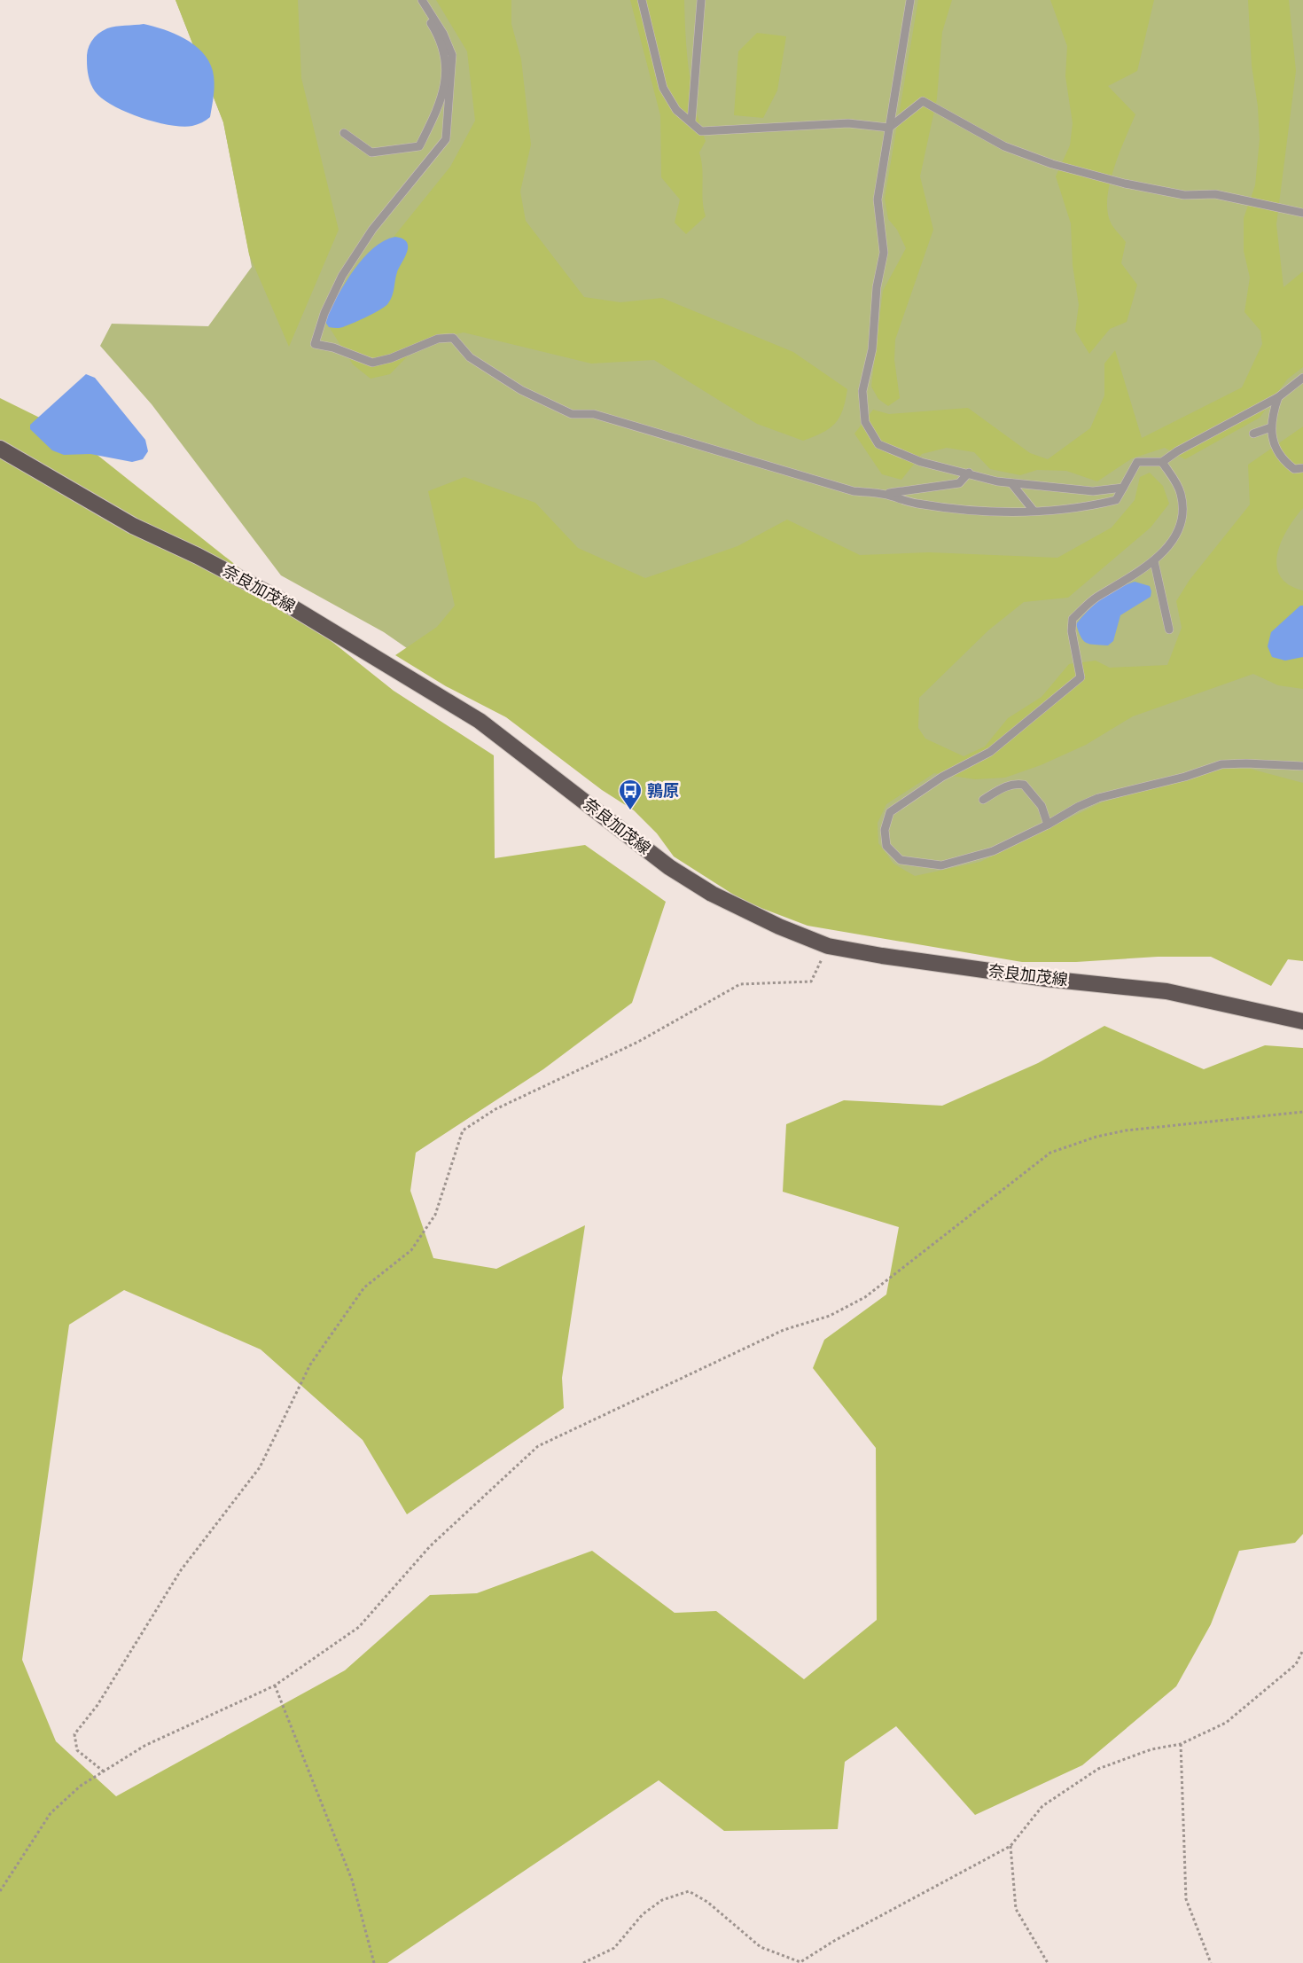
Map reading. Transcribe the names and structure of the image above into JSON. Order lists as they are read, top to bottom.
{
  "streets": {
    "main road": ["奈良加茂線"]
  },
  "places": {
    "bus stop": ["鶉原"]
  }
}
